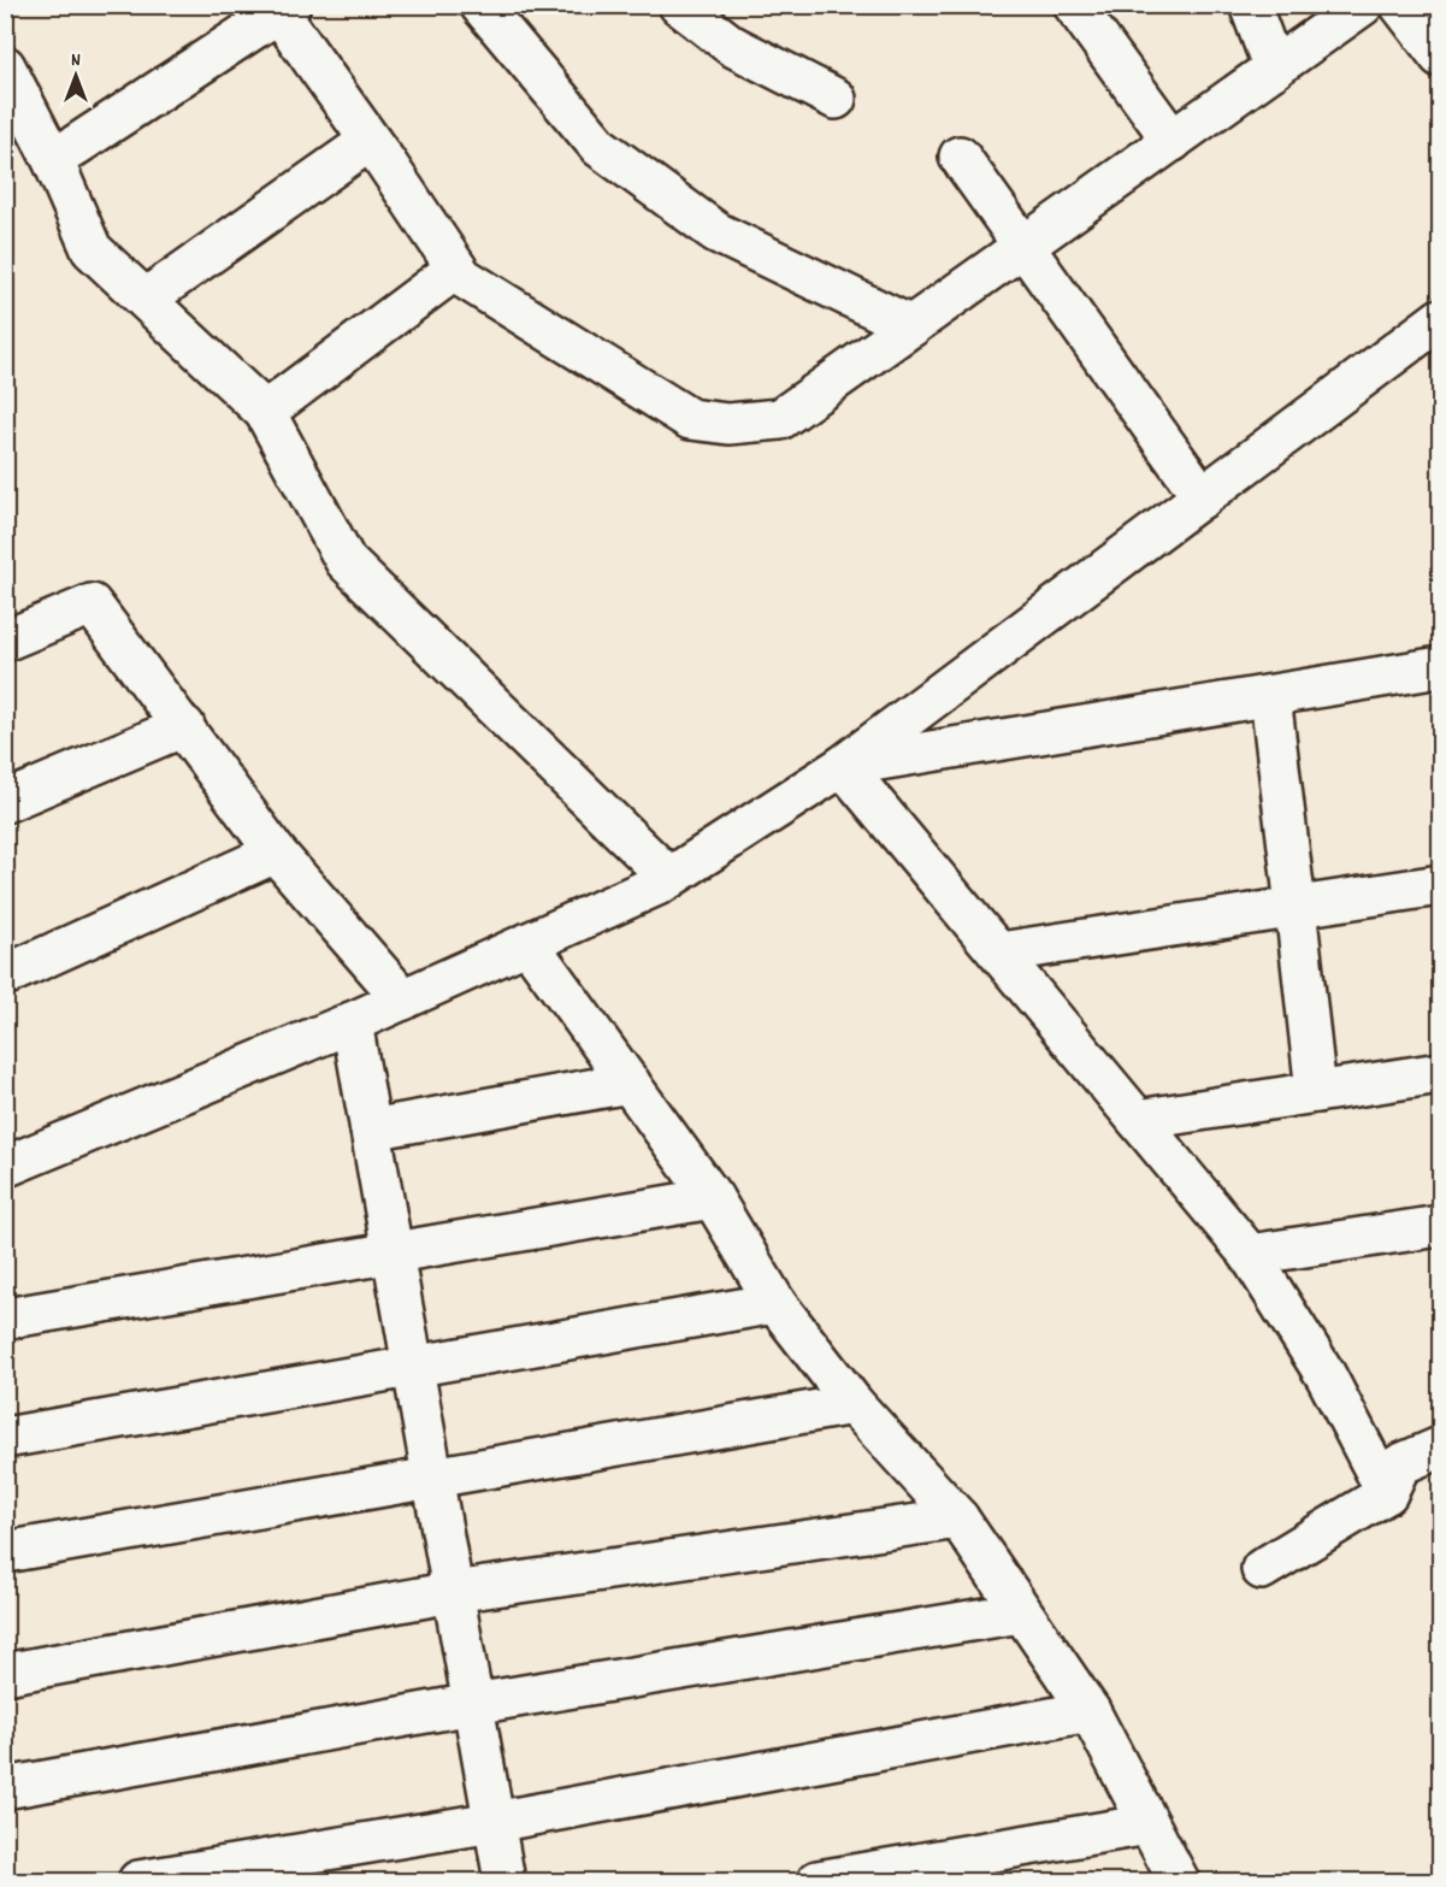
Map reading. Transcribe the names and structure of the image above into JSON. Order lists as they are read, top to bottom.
{
  "north": "top"
}
